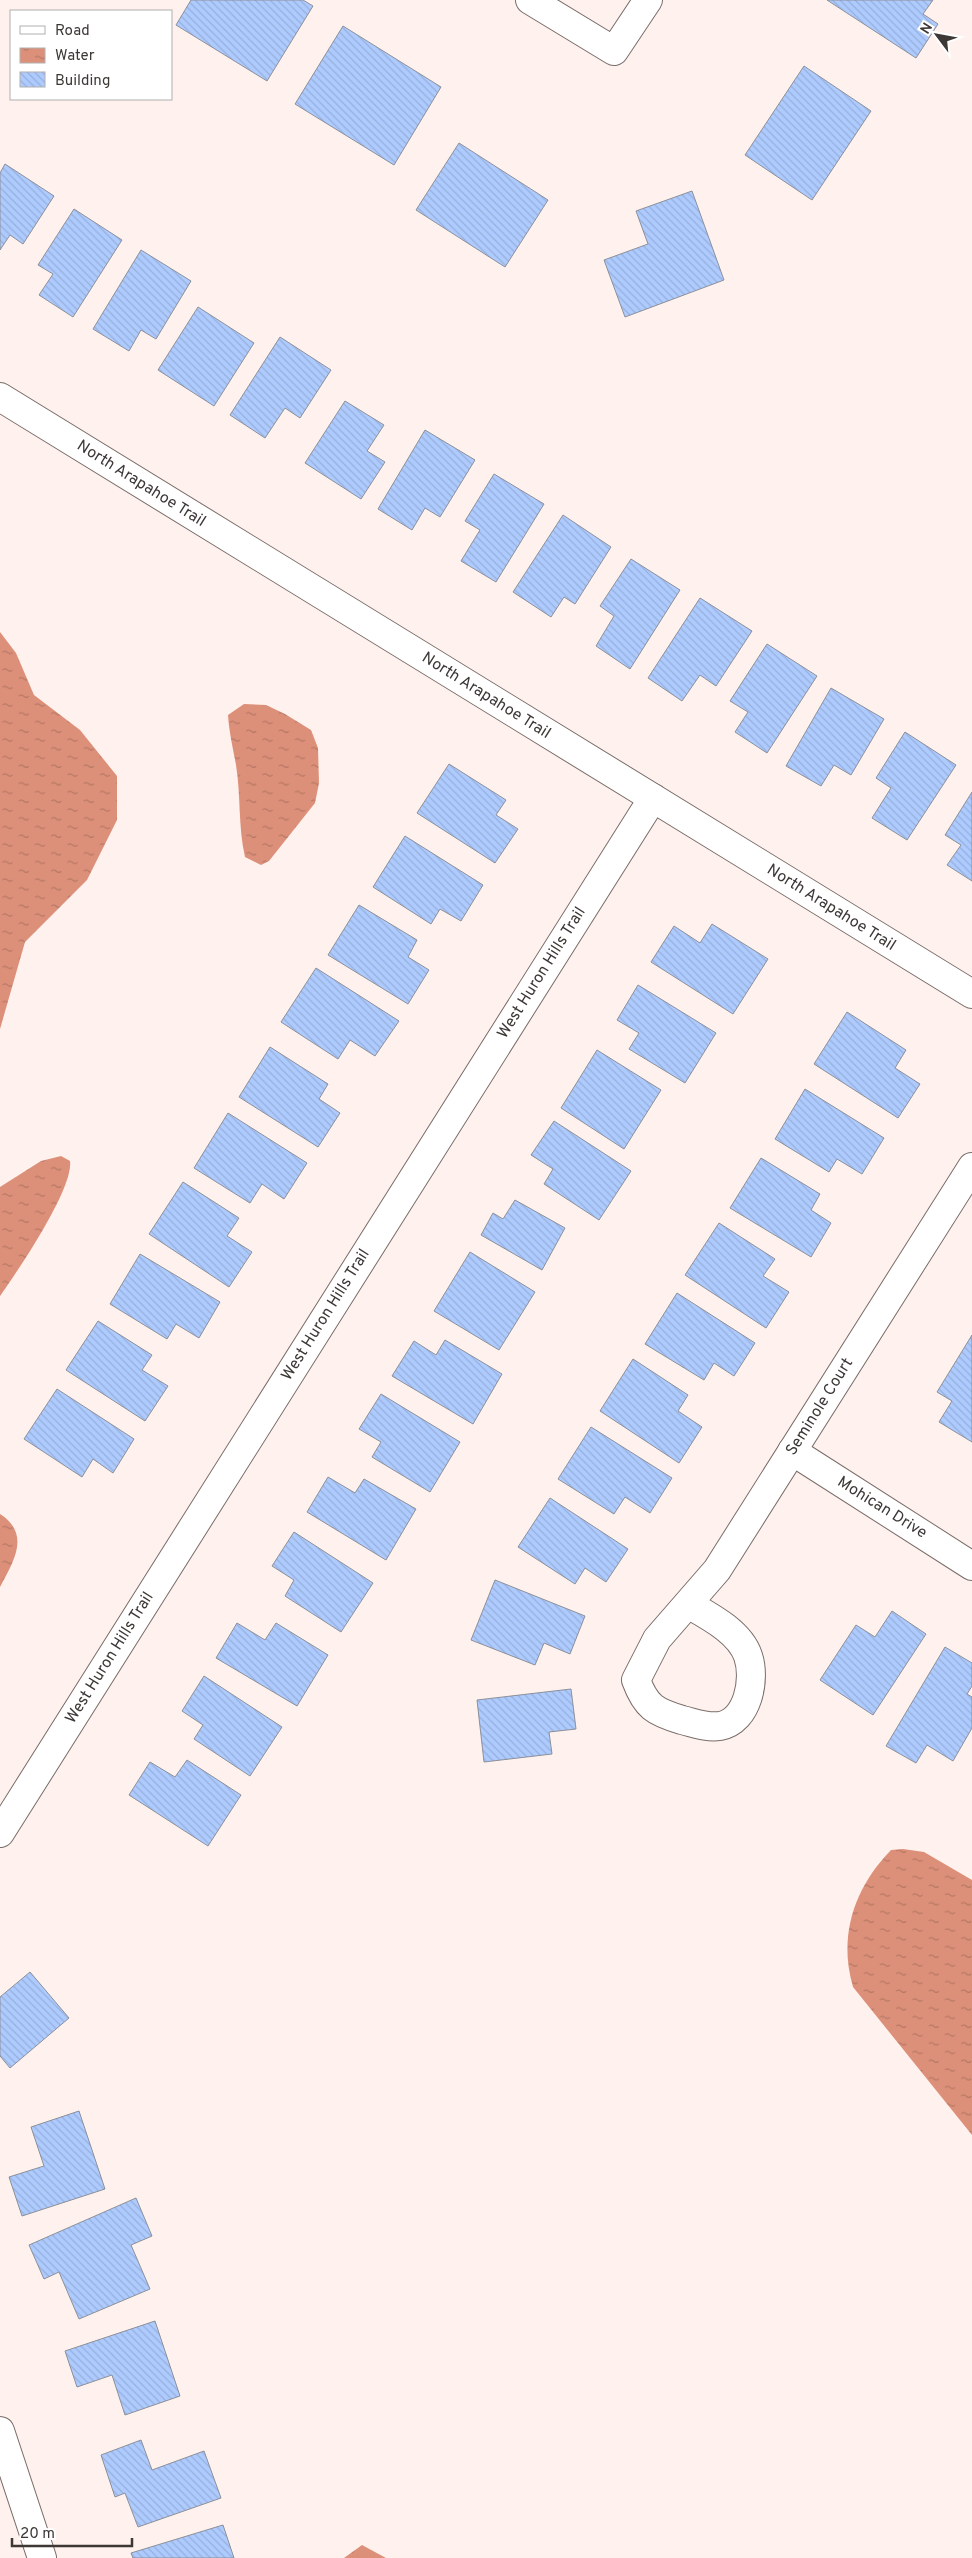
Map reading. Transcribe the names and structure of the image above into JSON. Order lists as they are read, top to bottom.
{
  "streets": {
    "street": [
      "North Arapahoe Trail",
      "West Huron Hills Trail",
      "Seminole Court",
      "Mohican Drive"
    ]
  },
  "crossings": [
    ["North Arapahoe Trail", "West Huron Hills Trail"],
    ["Seminole Court", "Mohican Drive"]
  ],
  "legend": ["Road", "Water", "Building"],
  "scale_bar": "20 m",
  "north": "top left"
}
